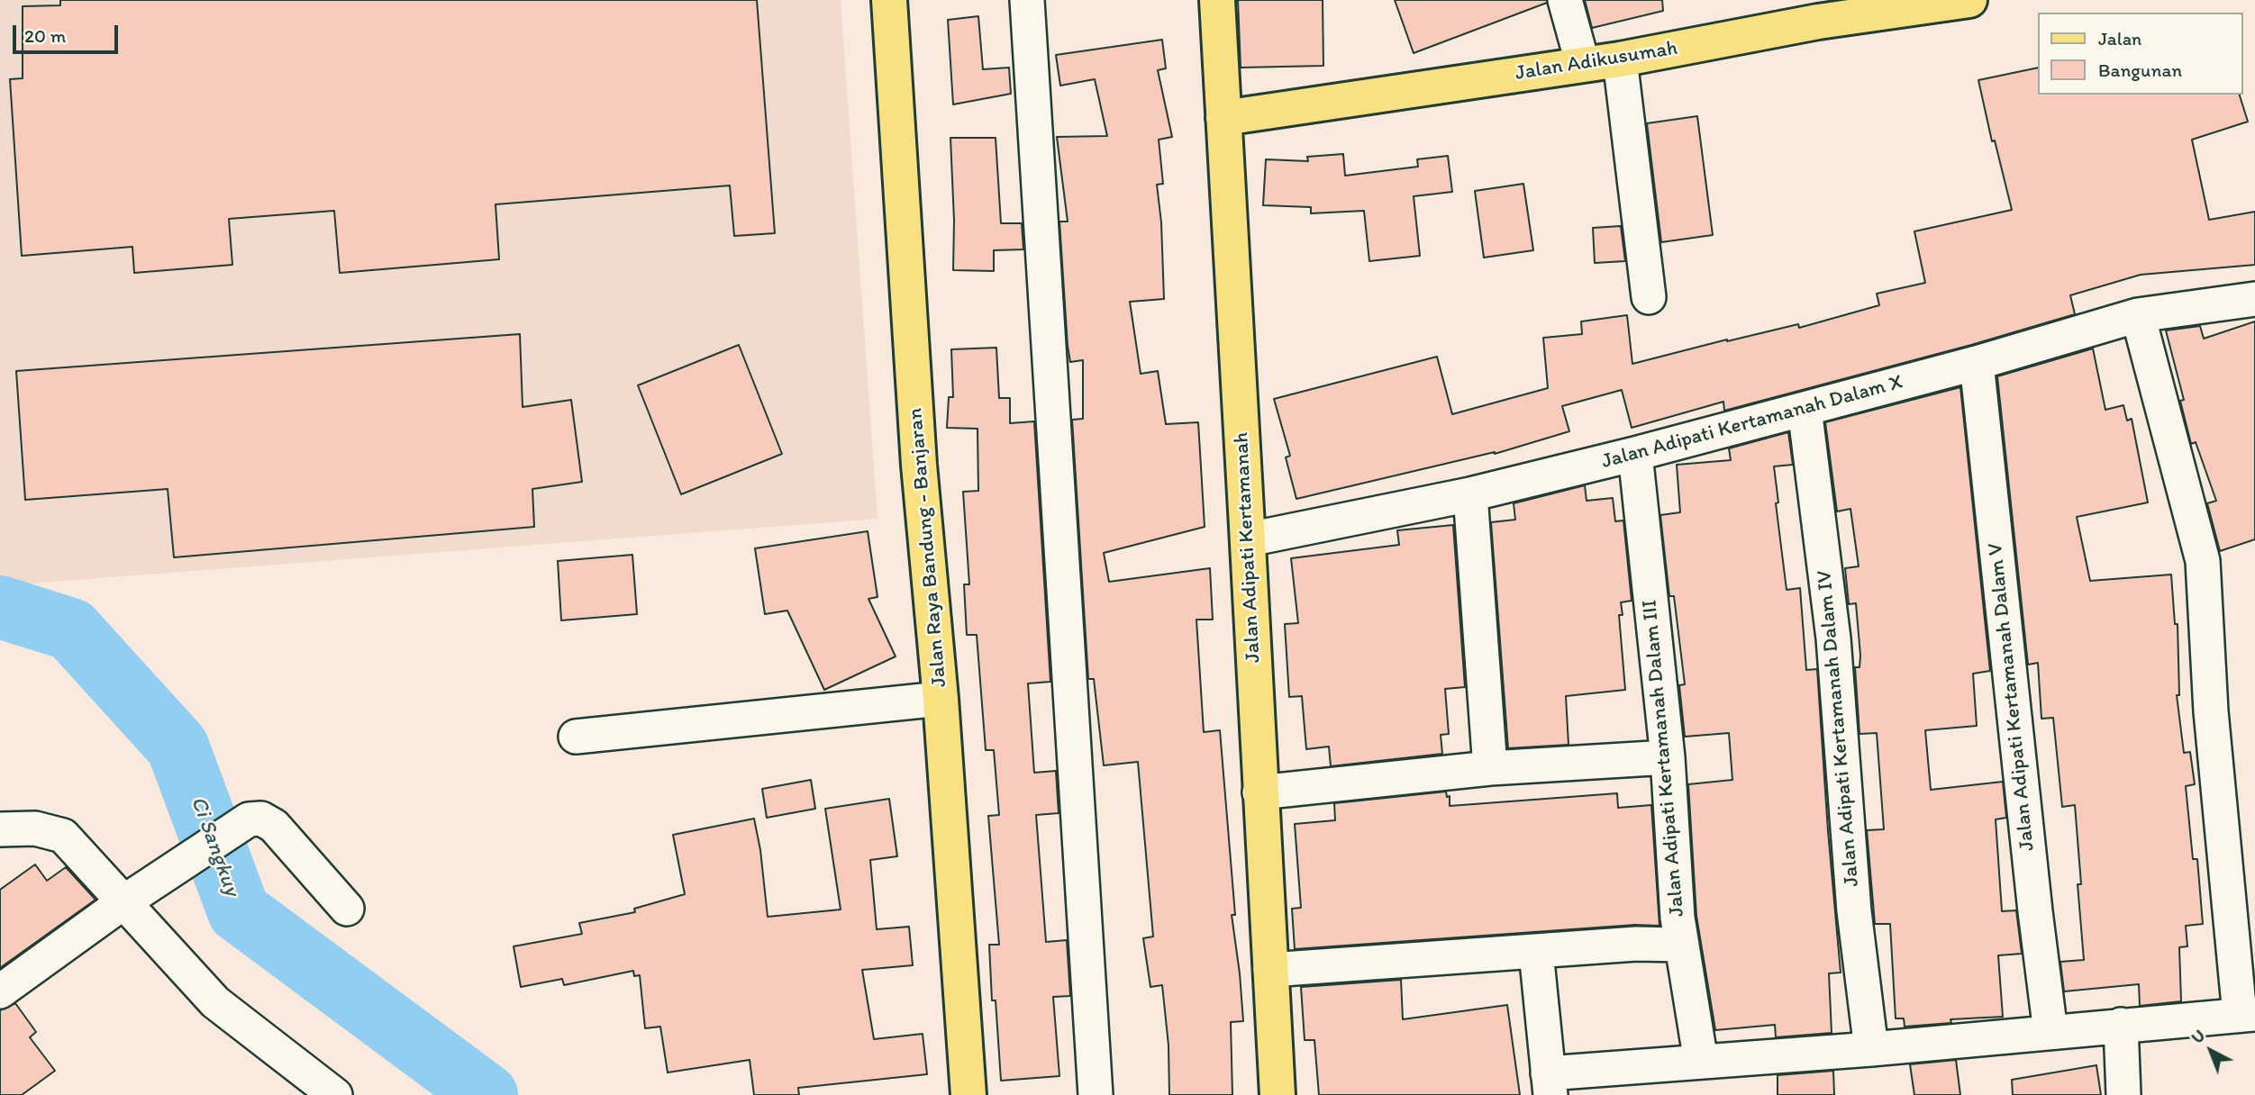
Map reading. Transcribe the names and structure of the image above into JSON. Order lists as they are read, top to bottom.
{
  "streets": {
    "main road": ["Jalan Adikusumah", "Jalan Raya Bandung - Banjaran", "Jalan Adipati Kertamanah"],
    "street": [
      "Jalan Adipati Kertamanah Dalam X",
      "Jalan Adipati Kertamanah Dalam V",
      "Jalan Adipati Kertamanah Dalam IV",
      "Jalan Adipati Kertamanah Dalam III"
    ]
  },
  "crossings": [
    ["Jalan Adikusumah", "Jalan Adipati Kertamanah"],
    ["Jalan Adipati Kertamanah Dalam X", "Jalan Adipati Kertamanah"],
    ["Jalan Adipati Kertamanah Dalam X", "Jalan Adipati Kertamanah Dalam V"],
    ["Jalan Adipati Kertamanah Dalam X", "Jalan Adipati Kertamanah Dalam IV"],
    ["Jalan Adipati Kertamanah Dalam X", "Jalan Adipati Kertamanah Dalam III"]
  ],
  "water": ["Ci Sangkuy"],
  "legend": ["Jalan", "Bangunan"],
  "scale_bar": "20 m",
  "north": "top left"
}
